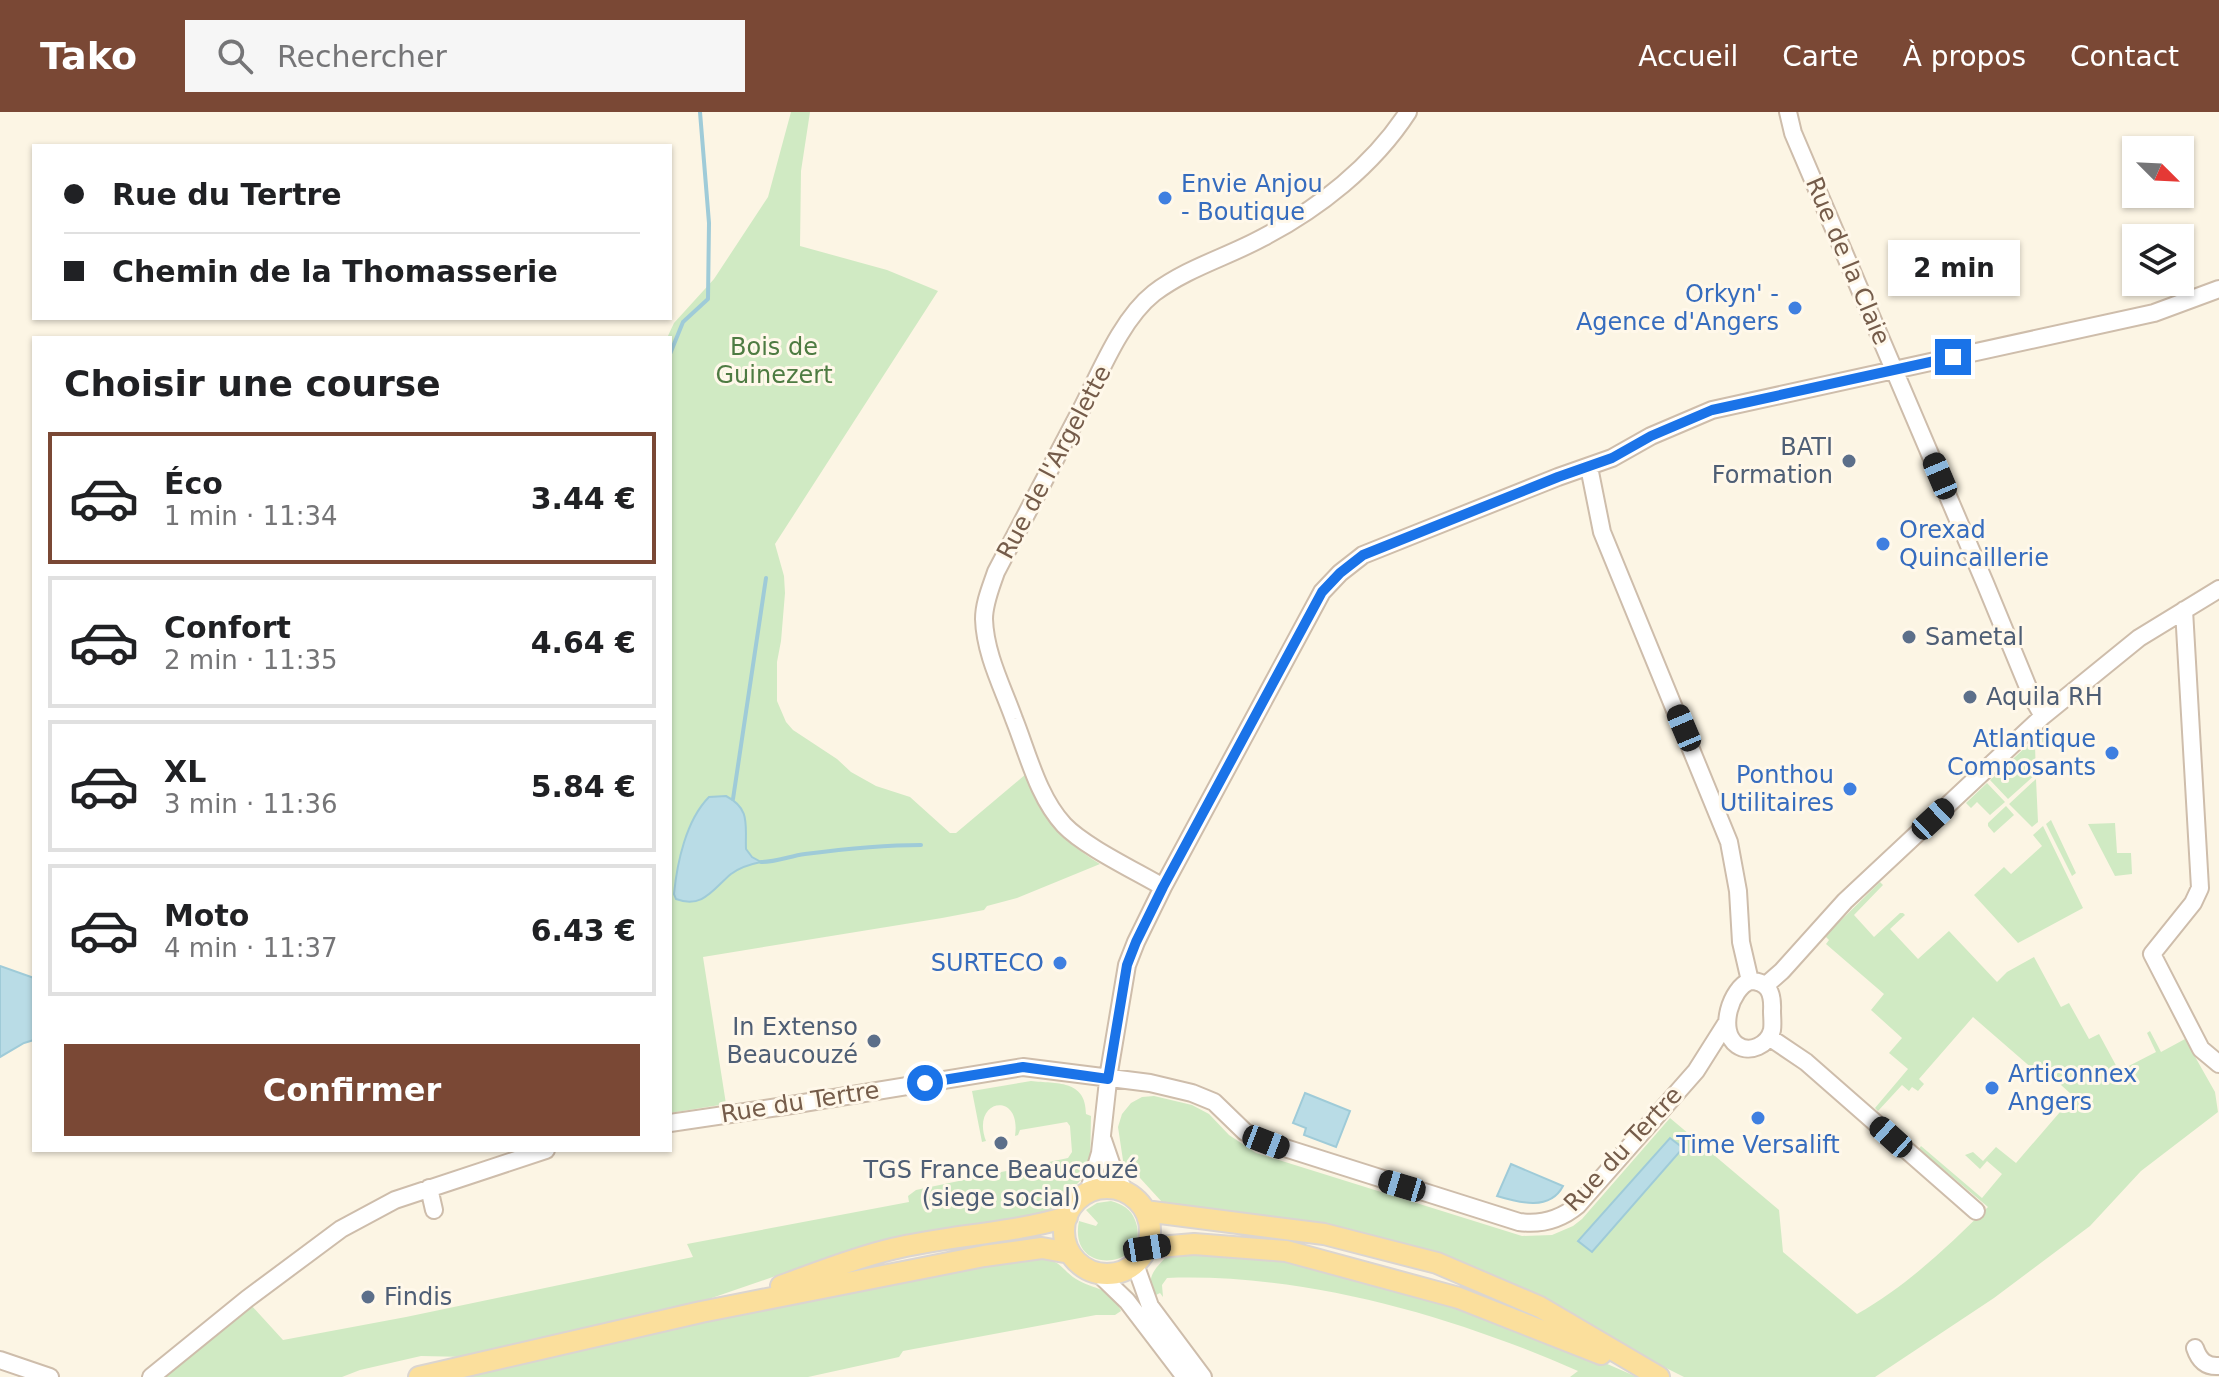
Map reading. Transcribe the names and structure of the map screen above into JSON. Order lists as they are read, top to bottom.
{
  "streets": {
    "street": ["Rue de la Claie", "Rue de l'Argelette", "Rue du Tertre"]
  },
  "parks": ["Bois de Guinezert"],
  "places": [
    "Envie Anjou - Boutique",
    "Orkyn' - Agence d'Angers",
    "BATI Formation",
    "Orexad Quincaillerie",
    "Sametal",
    "Aquila RH",
    "Atlantique Composants",
    "Ponthou Utilitaires",
    "SURTECO",
    "In Extenso Beaucouzé",
    "Articonnex Angers",
    "Time Versalift",
    "TGS France Beaucouzé (siege social)",
    "Findis"
  ],
  "north": "bottom right",
  "page": {
    "header": "Tako",
    "search": "Rechercher",
    "nav": [
      "Accueil",
      "Carte",
      "À propos",
      "Contact"
    ],
    "banner": ["Rue du Tertre", "Chemin de la Thomasserie"],
    "bubble": "2 min",
    "heading": "Choisir une course",
    "list": [
      {
        "name": "Éco",
        "note": "1 min · 11:34",
        "value": "3.44 €"
      },
      {
        "name": "Confort",
        "note": "2 min · 11:35",
        "value": "4.64 €"
      },
      {
        "name": "XL",
        "note": "3 min · 11:36",
        "value": "5.84 €"
      },
      {
        "name": "Moto",
        "note": "4 min · 11:37",
        "value": "6.43 €"
      }
    ],
    "buttons": "Confirmer"
  }
}
